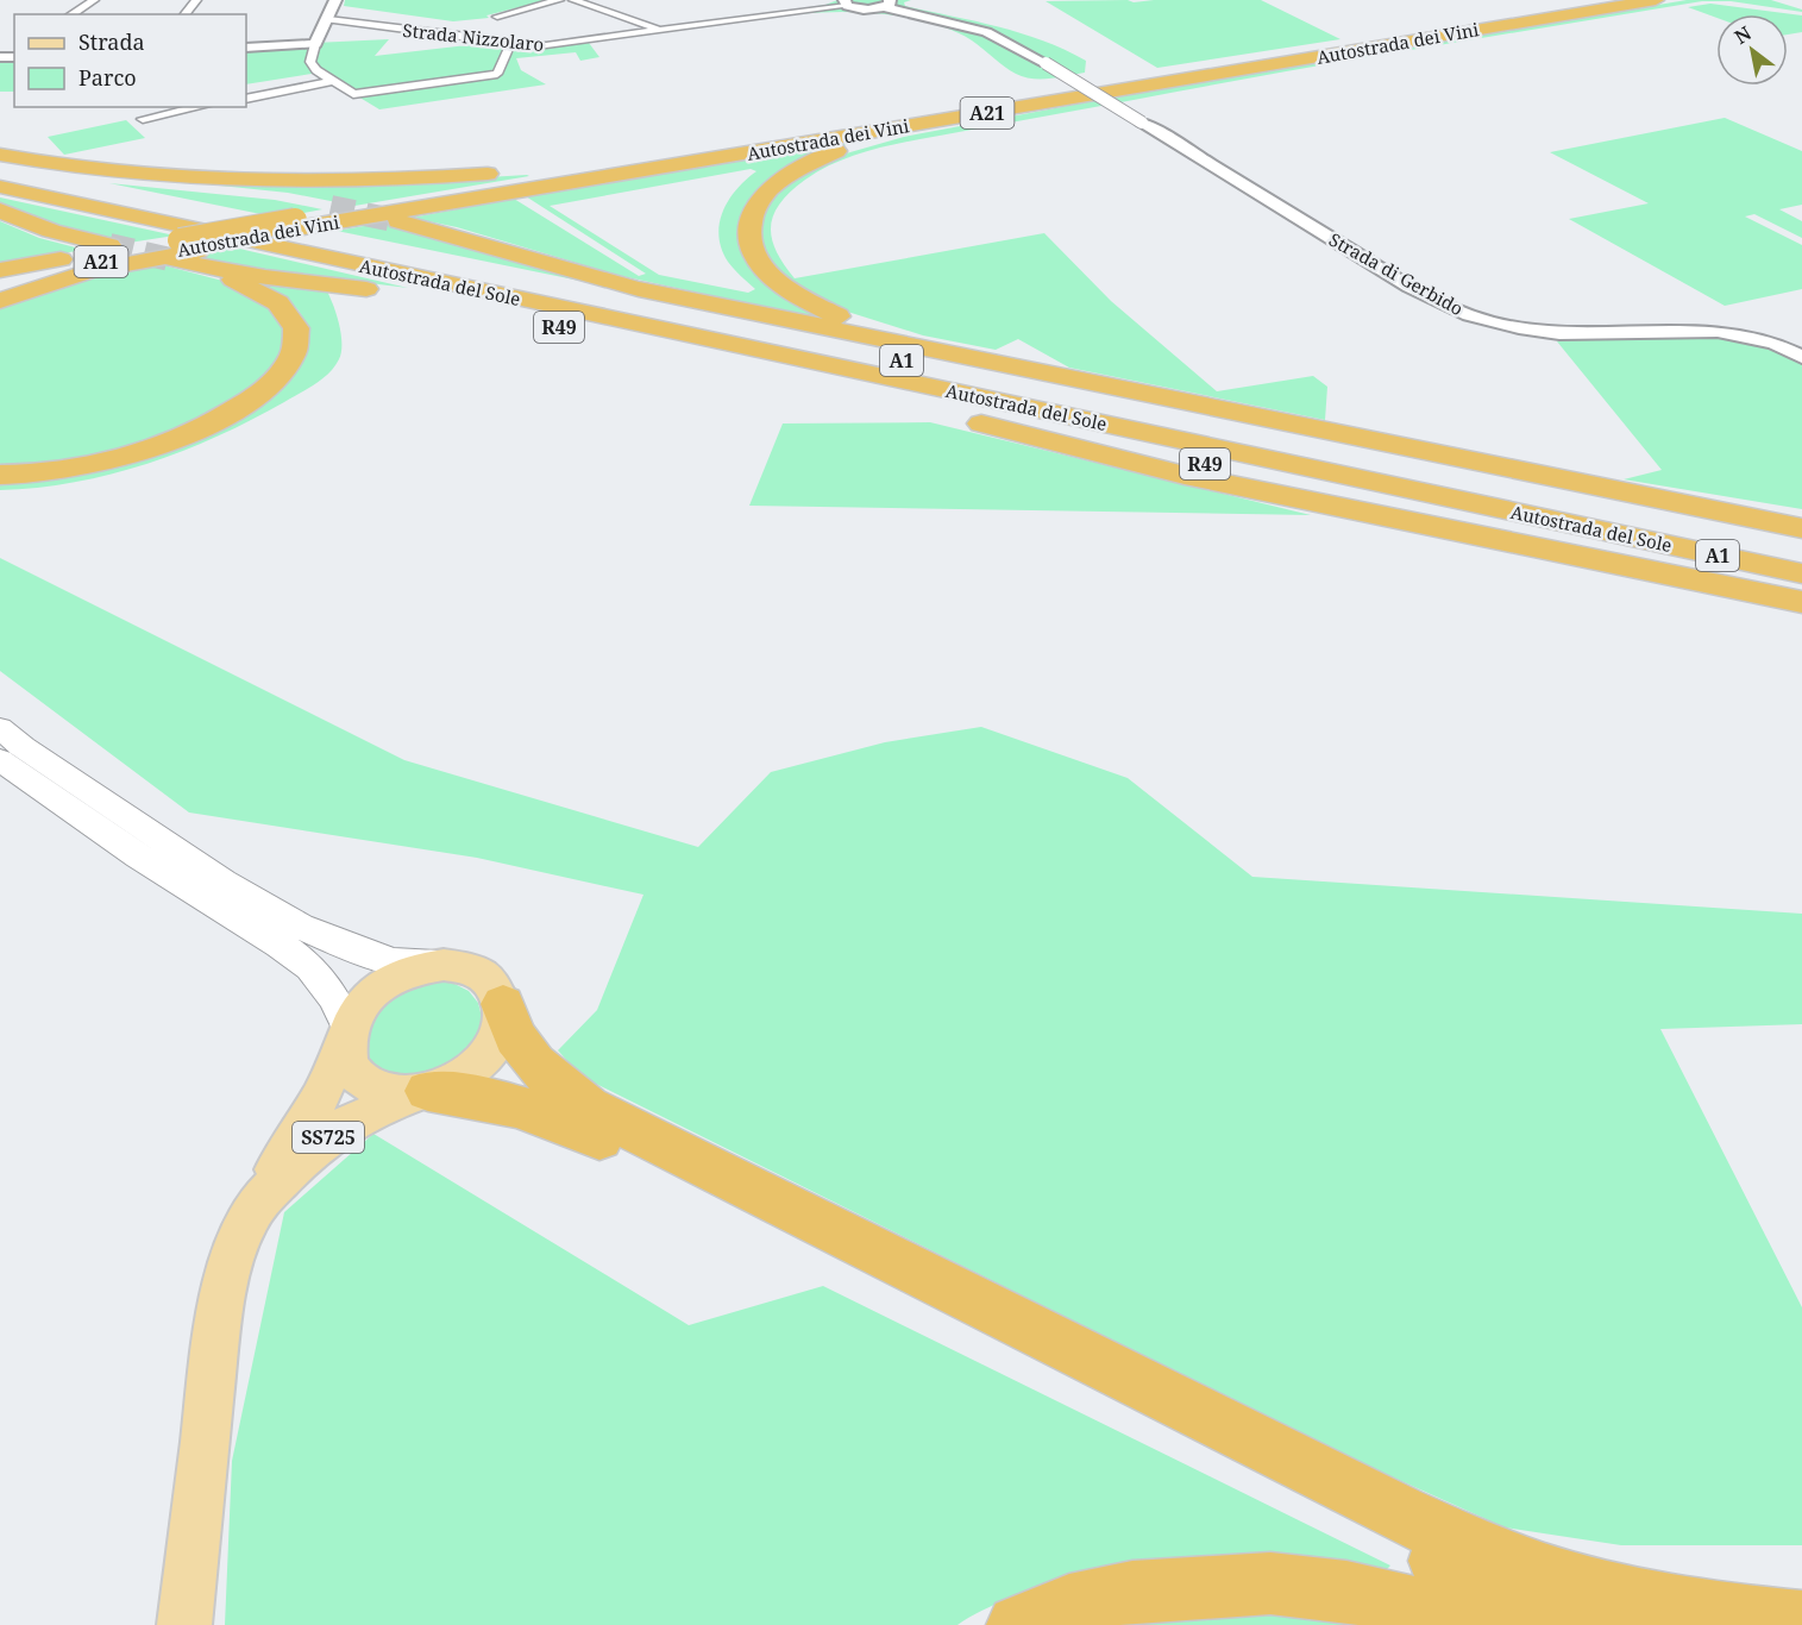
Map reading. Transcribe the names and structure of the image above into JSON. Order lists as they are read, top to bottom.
{
  "streets": {
    "highway": [
      "Autostrada dei Vini",
      "A21",
      "Autostrada del Sole",
      "R49",
      "A1"
    ],
    "main road": ["SS725"],
    "street": ["Strada Nizzolaro", "Strada di Gerbido"]
  },
  "crossings": [
    ["Strada Nizzolaro", "Strada di Gerbido"],
    ["Autostrada dei Vini", "R49"],
    ["Autostrada del Sole", "R49"]
  ],
  "legend": ["Strada", "Parco"],
  "north": "top left"
}
